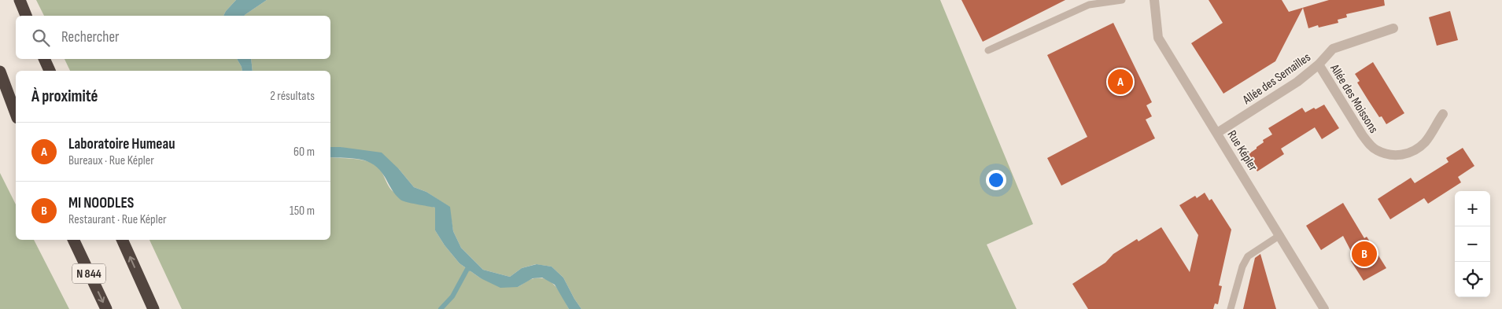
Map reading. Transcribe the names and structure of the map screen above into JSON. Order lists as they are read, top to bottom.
{
  "streets": {
    "highway": ["N 844"],
    "street": ["Allée des Semailles", "Allée des Moissons", "Rue Képler"]
  },
  "crossings": [
    ["Allée des Semailles", "Allée des Moissons"],
    ["Allée des Semailles", "Rue Képler"]
  ],
  "page": {
    "search": "Rechercher",
    "pins": ["A", "B"],
    "heading": ["À proximité", "2 résultats"],
    "list": [
      {
        "mark": "A",
        "name": "Laboratoire Humeau",
        "note": "Bureaux · Rue Képler",
        "value": "60 m"
      },
      {
        "mark": "B",
        "name": "MI NOODLES",
        "note": "Restaurant · Rue Képler",
        "value": "150 m"
      }
    ],
    "map_buttons": ["+", "−"]
  }
}
